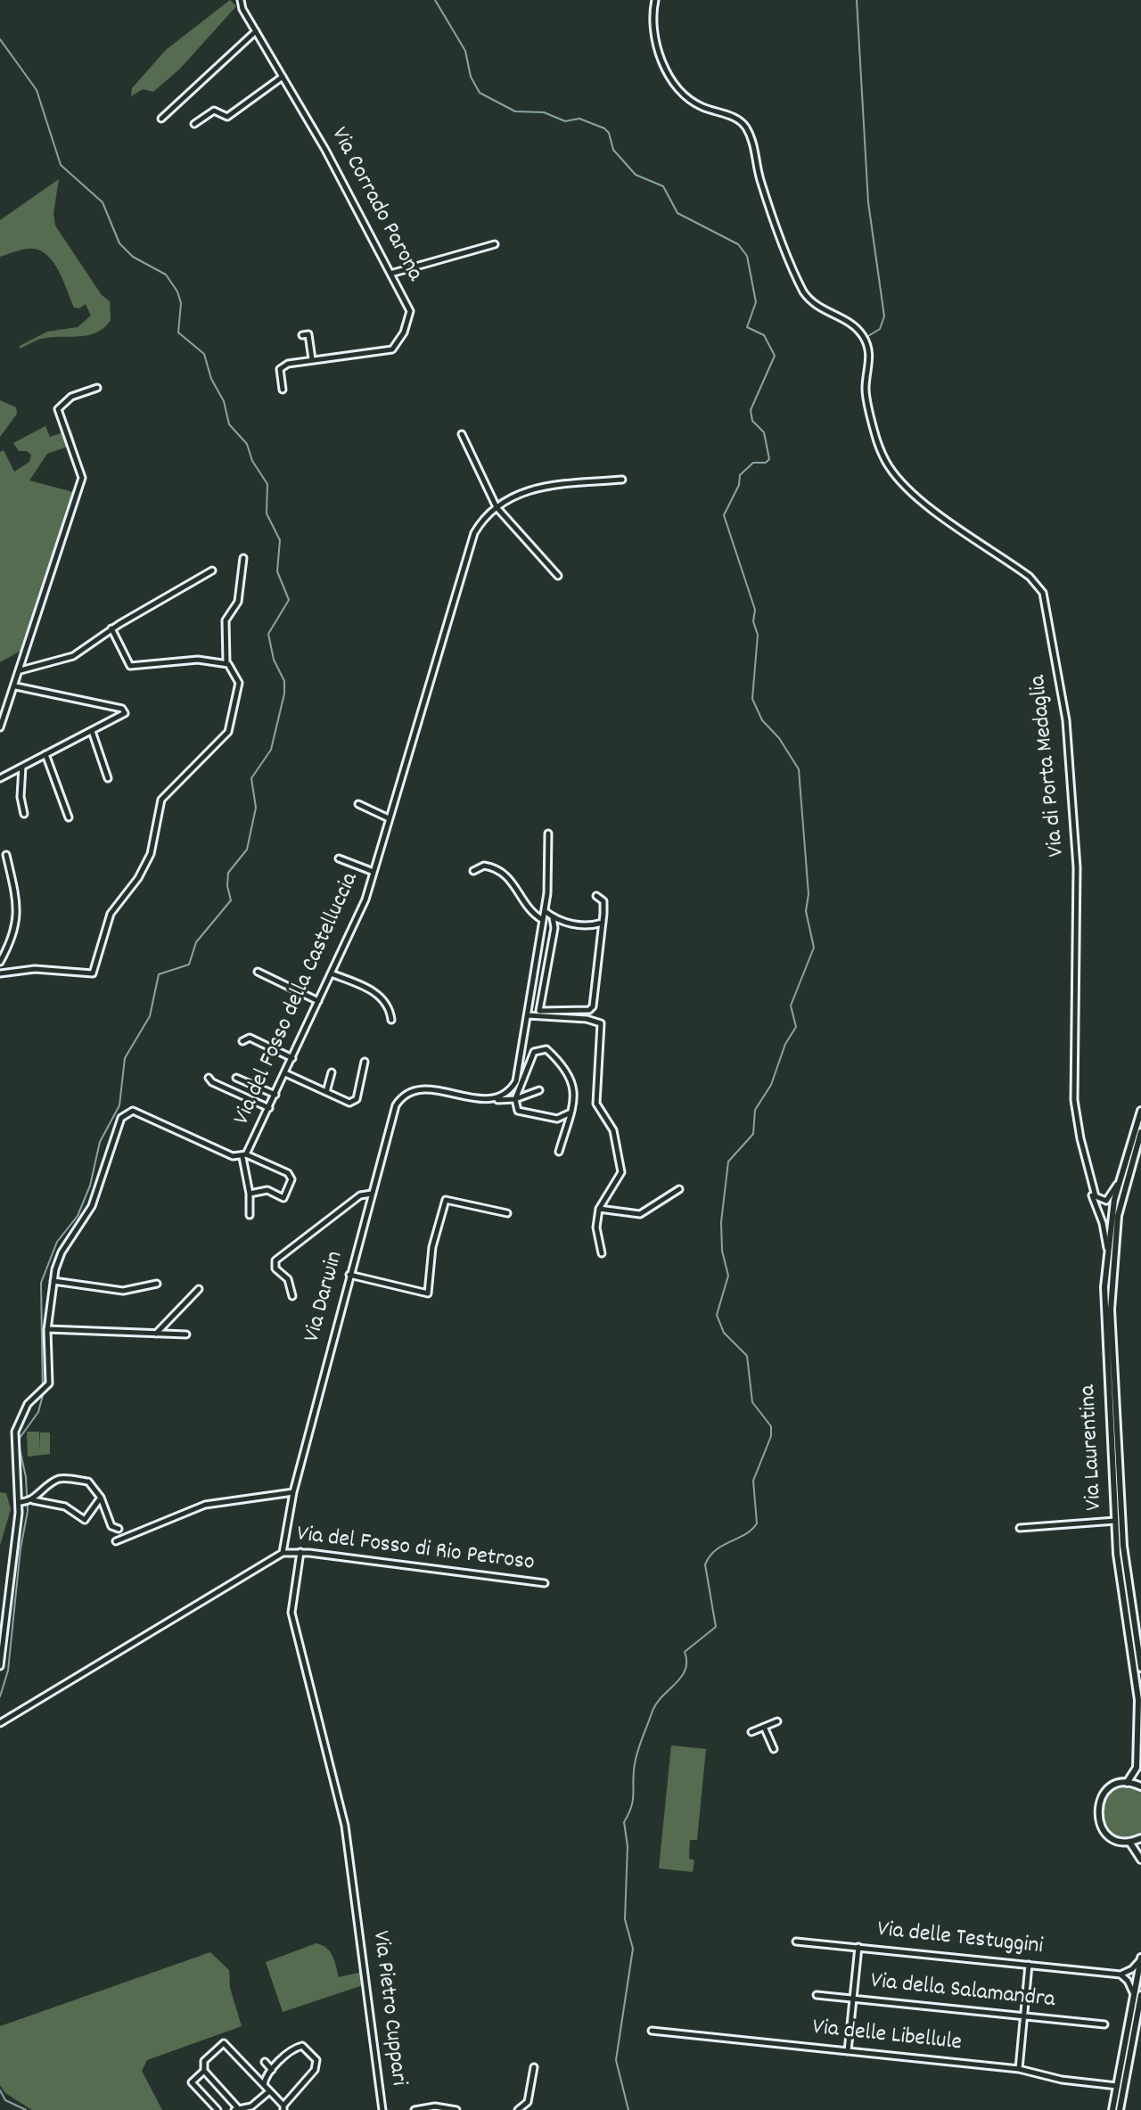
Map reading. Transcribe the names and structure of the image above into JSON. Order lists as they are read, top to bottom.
{
  "streets": {
    "main road": ["Via Laurentina"],
    "street": [
      "Via Corrado Parona",
      "Via di Porta Medaglia",
      "Via del Fosso della Castelluccia",
      "Via Darwin",
      "Via del Fosso di Rio Petroso",
      "Via delle Testuggini",
      "Via della Salamandra",
      "Via Pietro Cuppari",
      "Via delle Libellule"
    ]
  },
  "crossings": [
    ["Via di Porta Medaglia", "Via Laurentina"],
    ["Via Darwin", "Via del Fosso di Rio Petroso"],
    ["Via del Fosso di Rio Petroso", "Via Pietro Cuppari"]
  ]
}
